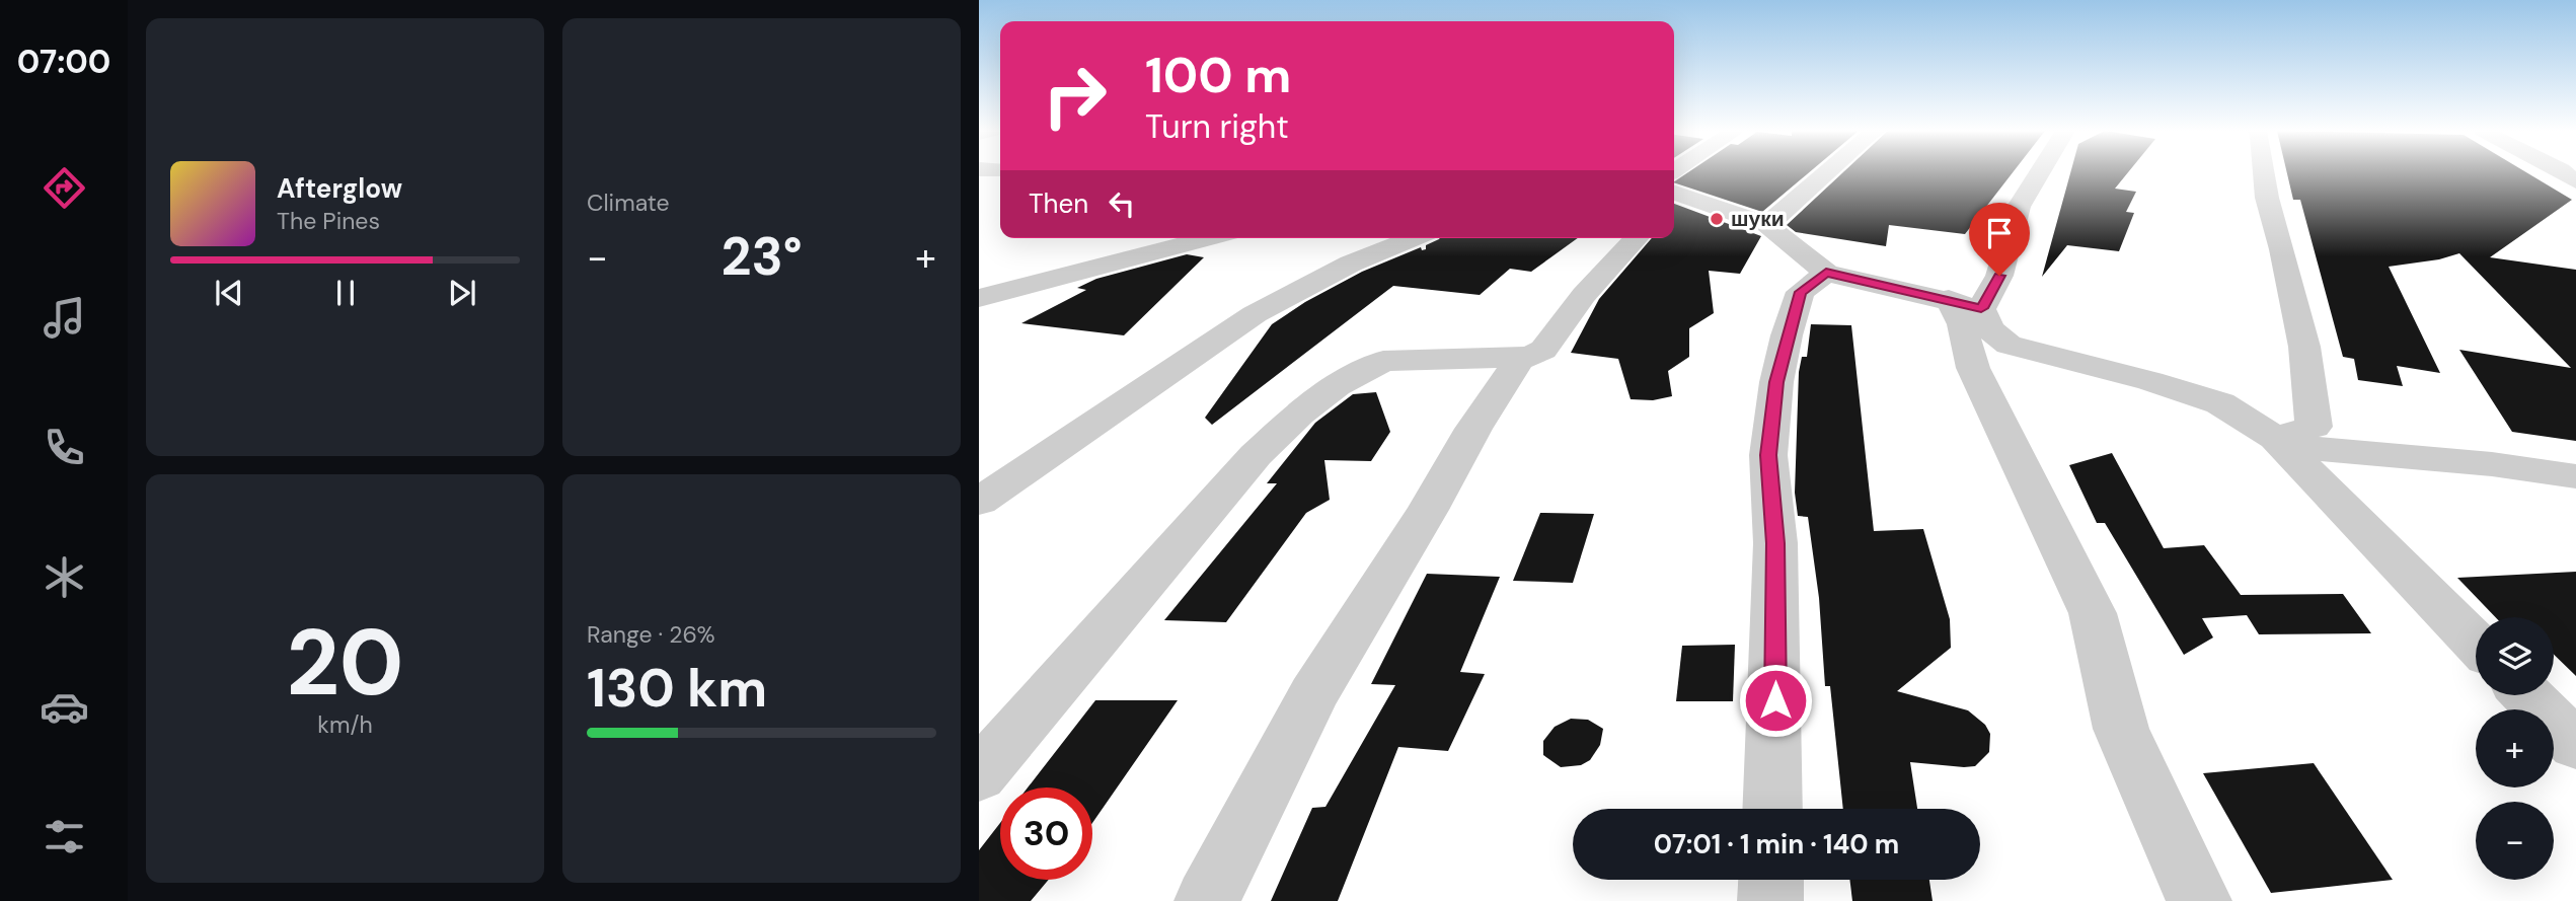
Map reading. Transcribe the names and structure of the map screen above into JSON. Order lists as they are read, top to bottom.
{
  "places": ["шуки"],
  "page": {
    "tabs": "07:00",
    "tile": [
      "Climate",
      ["20", "km/h"],
      ["Range · 26%", "130 km"]
    ],
    "turn": ["100 m", "Turn right"],
    "song": ["Afterglow", "The Pines"],
    "then": "Then",
    "heat": ["−", "23°", "+"],
    "map_buttons": ["+", "−"],
    "limit": "30",
    "trip": "07:01 · 1 min · 140 m"
  }
}
